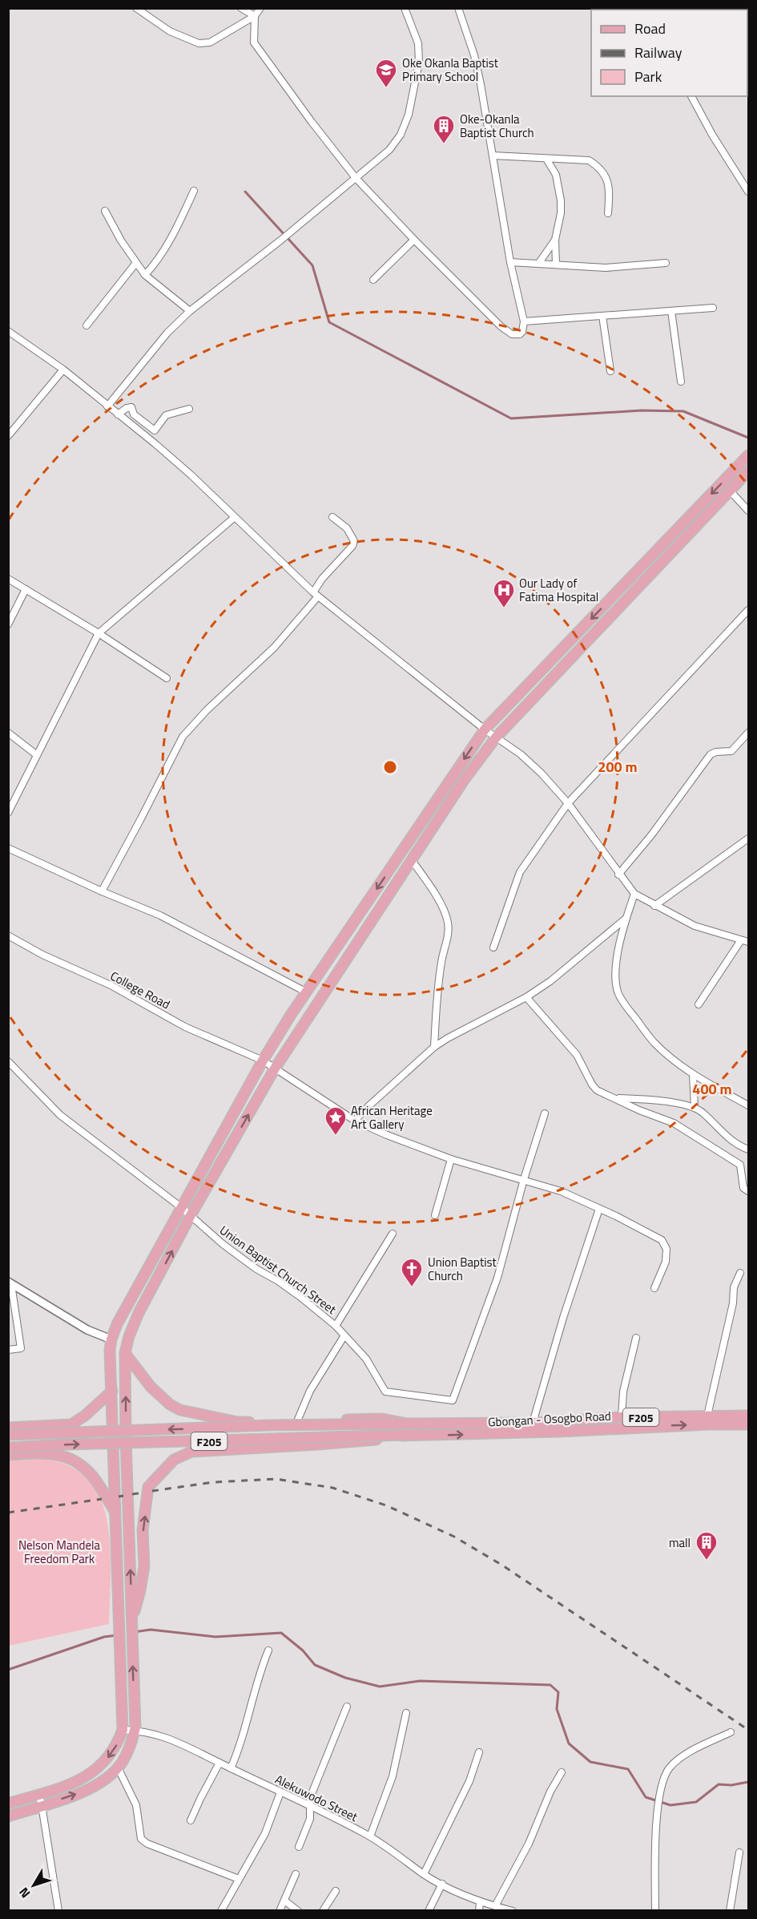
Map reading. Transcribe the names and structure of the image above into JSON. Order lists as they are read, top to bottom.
{
  "streets": {
    "main road": ["F205", "Gbongan - Osogbo Road"],
    "street": ["College Road", "Union Baptist Church Street", "Alekuwodo Street"]
  },
  "crossings": [
    ["College Road", "Union Baptist Church Street"],
    ["F205", "Gbongan - Osogbo Road"]
  ],
  "parks": ["Nelson Mandela Freedom Park"],
  "places": {
    "school or university": ["Oke Okanla Baptist Primary School"],
    "building": ["Oke-Okanla Baptist Church", "mall"],
    "hospital": ["Our Lady of Fatima Hospital"],
    "place": ["African Heritage Art Gallery"],
    "church": ["Union Baptist Church"]
  },
  "legend": ["Road", "Railway", "Park"],
  "north": "bottom left",
  "rings": ["200 m", "400 m"]
}
